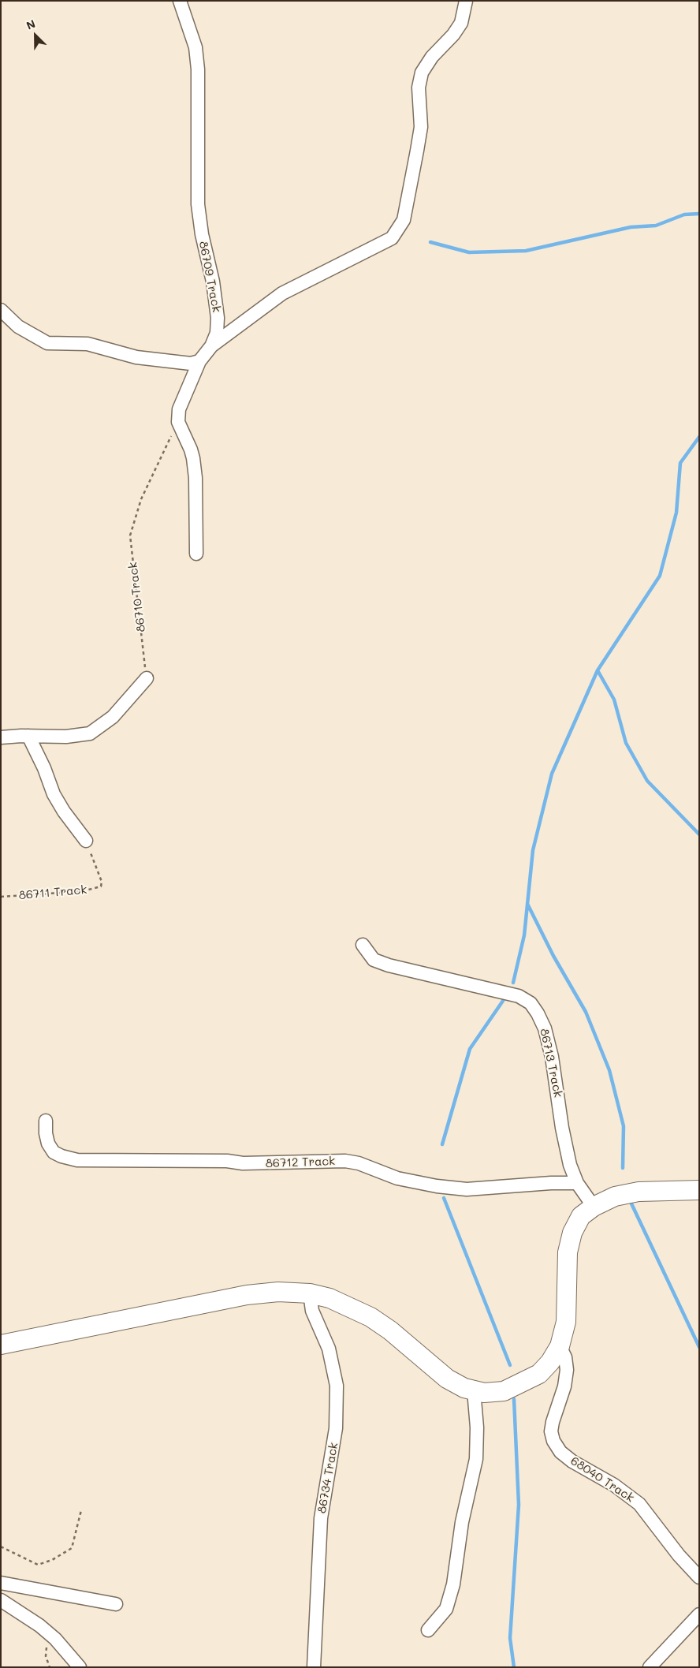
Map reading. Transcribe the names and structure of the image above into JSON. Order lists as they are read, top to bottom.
{
  "streets": {
    "street": [
      "86709 Track",
      "86713 Track",
      "86712 Track",
      "86734 Track",
      "68040 Track"
    ],
    "path": ["86710 Track", "86711 Track"]
  },
  "crossings": [
    ["86713 Track", "86712 Track"]
  ],
  "north": "top left"
}
